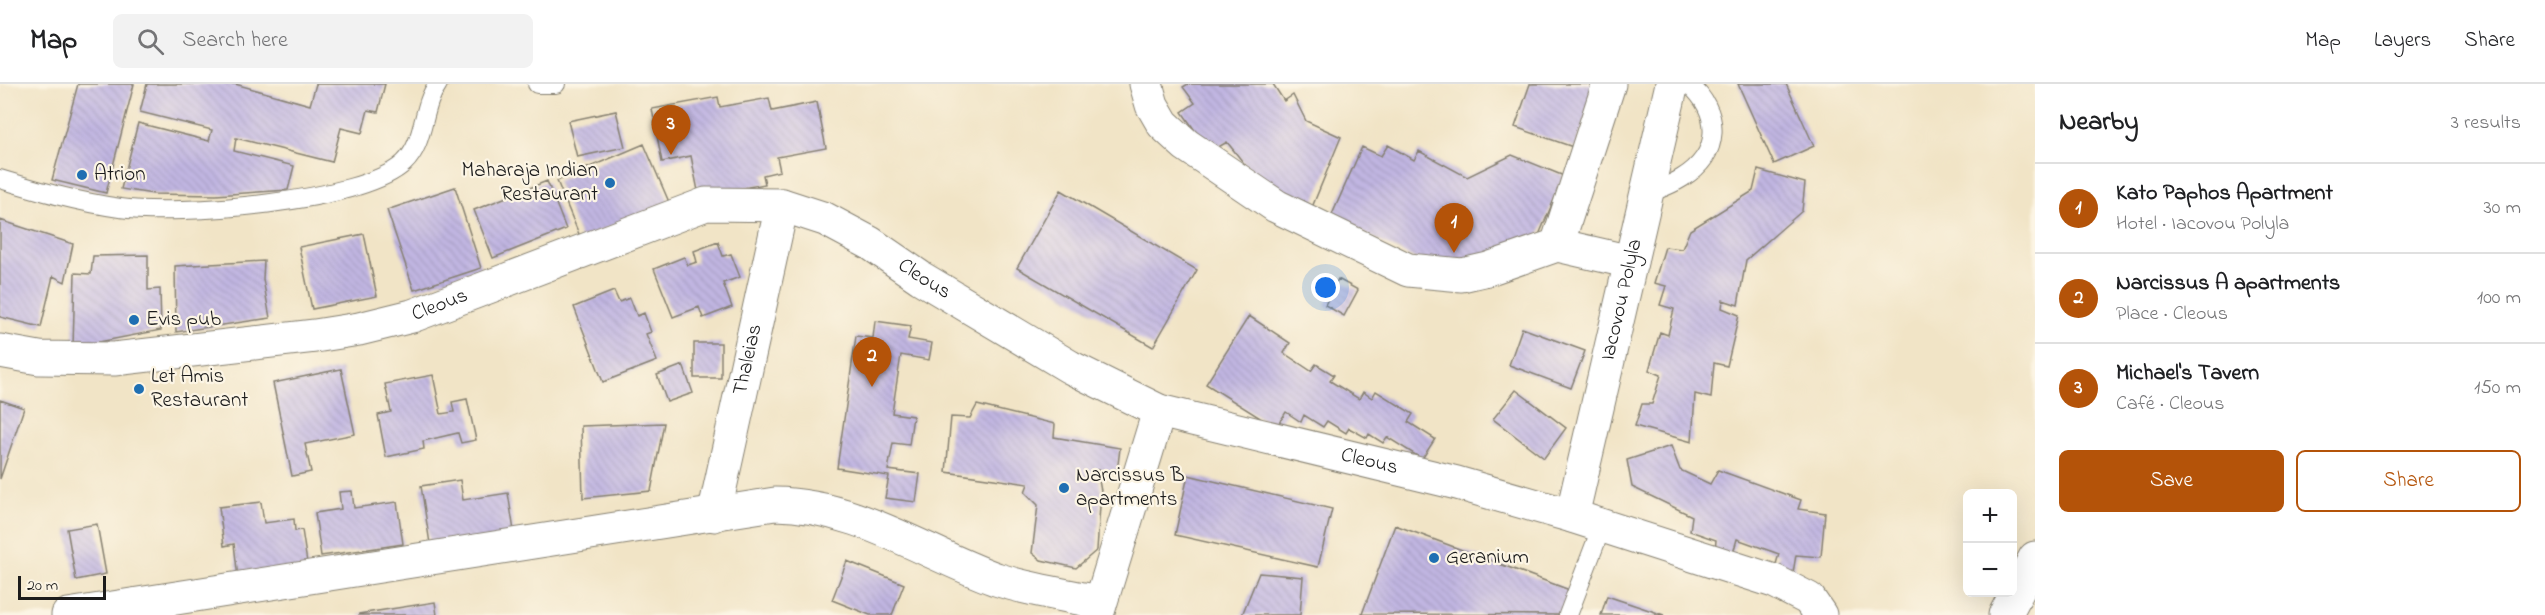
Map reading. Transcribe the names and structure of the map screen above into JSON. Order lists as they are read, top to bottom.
{
  "streets": {
    "street": ["Cleous", "Iacovou Polyla", "Thaleias"]
  },
  "crossings": [
    ["Cleous", "Iacovou Polyla"],
    ["Cleous", "Thaleias"]
  ],
  "places": [
    "Atrion",
    "Maharaja Indian Restaurant",
    "Evis pub",
    "Let Amis Restaurant",
    "Narcissus B apartments",
    "Geranium"
  ],
  "scale_bar": "20 m",
  "page": {
    "header": "Map",
    "search": "Search here",
    "nav": ["Map", "Layers", "Share"],
    "heading": ["Nearby", "3 results"],
    "pins": ["3", "1", "2"],
    "list": [
      {
        "mark": "1",
        "name": "Kato Paphos Apartment",
        "note": "Hotel · Iacovou Polyla",
        "value": "30 m"
      },
      {
        "mark": "2",
        "name": "Narcissus A apartments",
        "note": "Place · Cleous",
        "value": "100 m"
      },
      {
        "mark": "3",
        "name": "Michael's Tavern",
        "note": "Café · Cleous",
        "value": "150 m"
      }
    ],
    "buttons": ["Save", "Share"],
    "map_buttons": ["+", "−"],
    "scale": "20 m"
  }
}
